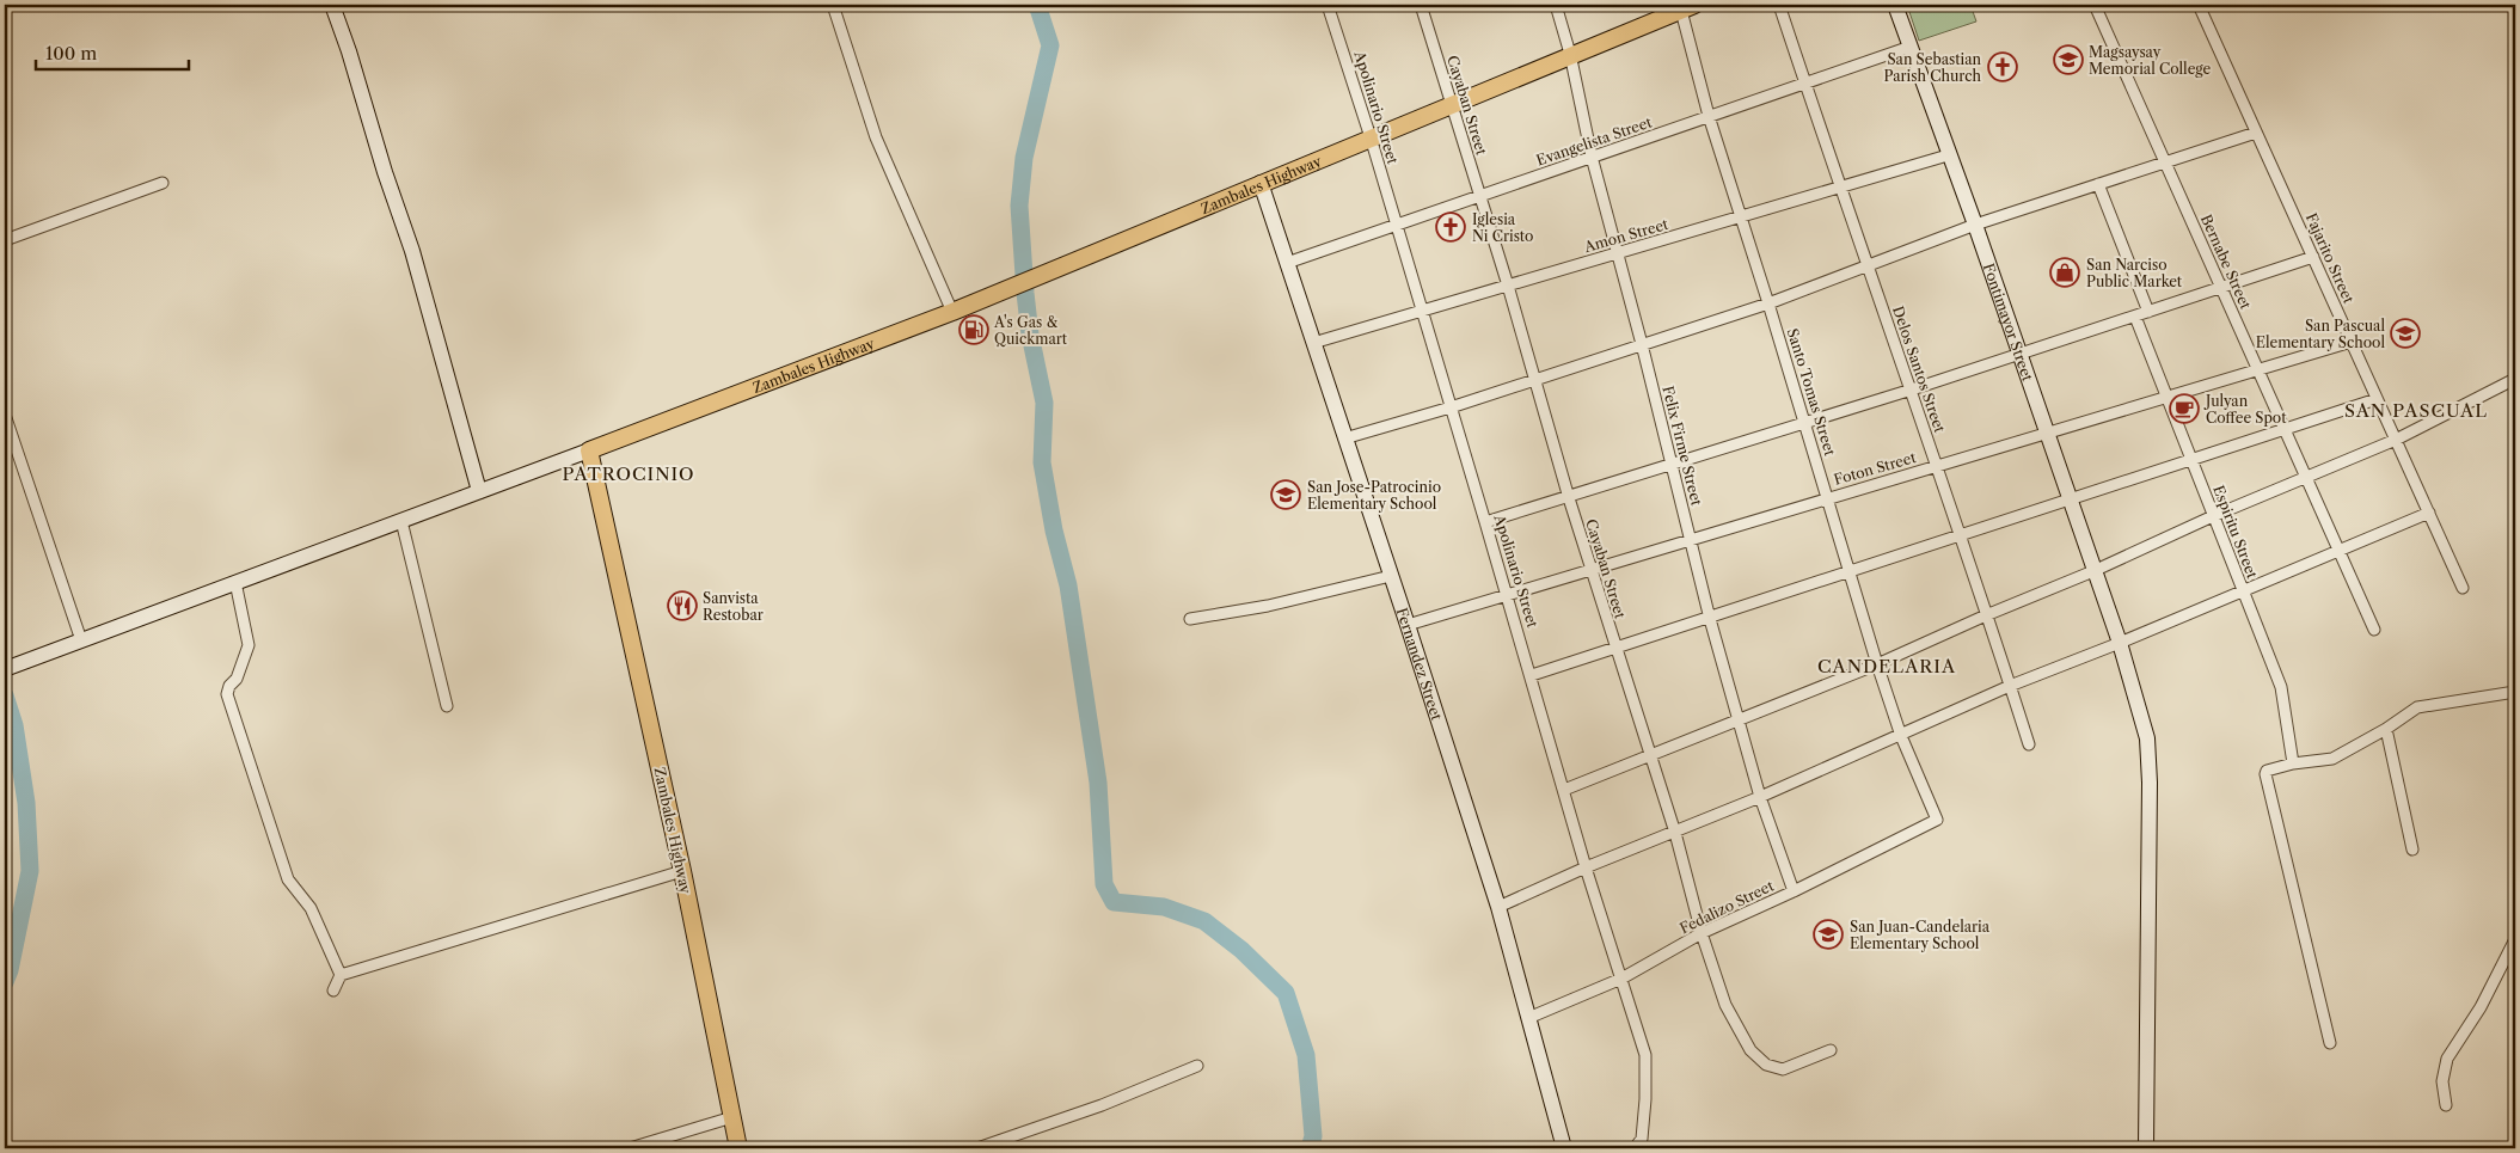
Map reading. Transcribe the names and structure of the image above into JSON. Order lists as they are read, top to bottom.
{
  "streets": {
    "main road": ["Zambales Highway"],
    "street": [
      "Cayaban Street",
      "Apolinario Street",
      "Evangelista Street",
      "Amon Street",
      "Fajarito Street",
      "Bernabe Street",
      "Fontimayor Street",
      "Delos Santos Street",
      "Santo Tomas Street",
      "Felix Firme Street",
      "Foton Street",
      "Espiritu Street",
      "Fernandez Street",
      "Fedalizo Street"
    ]
  },
  "crossings": [
    ["Cayaban Street", "Evangelista Street"],
    ["Cayaban Street", "Zambales Highway"],
    ["Cayaban Street", "Amon Street"],
    ["Cayaban Street", "Foton Street"],
    ["Cayaban Street", "Fedalizo Street"],
    ["Apolinario Street", "Evangelista Street"],
    ["Apolinario Street", "Zambales Highway"],
    ["Apolinario Street", "Amon Street"],
    ["Apolinario Street", "Foton Street"],
    ["Apolinario Street", "Fedalizo Street"],
    ["Evangelista Street", "Fontimayor Street"],
    ["Evangelista Street", "Delos Santos Street"],
    ["Evangelista Street", "Santo Tomas Street"],
    ["Evangelista Street", "Felix Firme Street"],
    ["Evangelista Street", "Fernandez Street"],
    ["Zambales Highway", "Santo Tomas Street"],
    ["Zambales Highway", "Felix Firme Street"],
    ["Zambales Highway", "Fernandez Street"],
    ["Amon Street", "Fontimayor Street"],
    ["Amon Street", "Delos Santos Street"],
    ["Amon Street", "Santo Tomas Street"],
    ["Amon Street", "Felix Firme Street"],
    ["Amon Street", "Fernandez Street"],
    ["Fajarito Street", "Foton Street"],
    ["Bernabe Street", "Foton Street"],
    ["Fontimayor Street", "Foton Street"],
    ["Delos Santos Street", "Foton Street"],
    ["Santo Tomas Street", "Foton Street"],
    ["Santo Tomas Street", "Fedalizo Street"],
    ["Felix Firme Street", "Foton Street"],
    ["Felix Firme Street", "Fedalizo Street"],
    ["Foton Street", "Espiritu Street"],
    ["Foton Street", "Fernandez Street"],
    ["Fernandez Street", "Fedalizo Street"]
  ],
  "districts": ["SAN PASCUAL", "PATROCINIO", "CANDELARIA"],
  "places": {
    "school or university": [
      "Magsaysay Memorial College",
      "San Pascual Elementary School",
      "San Jose-Patrocinio Elementary School",
      "San Juan-Candelaria Elementary School"
    ],
    "church": ["San Sebastian Parish Church", "Iglesia Ni Cristo"],
    "shop": ["San Narciso Public Market"],
    "fuel station": ["A's Gas & Quickmart"],
    "cafe": ["Julyan Coffee Spot"],
    "restaurant": ["Sanvista Restobar"]
  },
  "scale_bar": "100 m"
}
